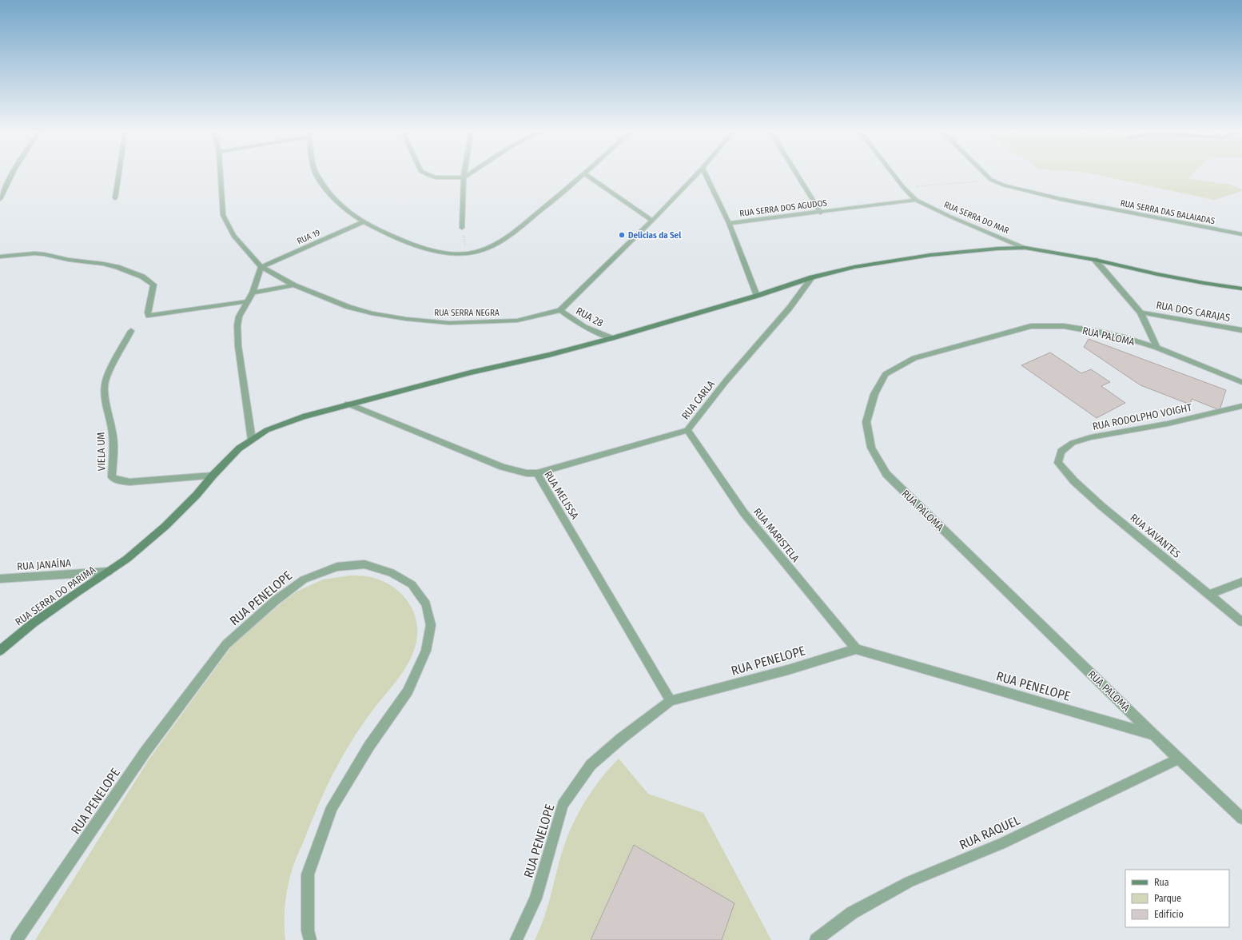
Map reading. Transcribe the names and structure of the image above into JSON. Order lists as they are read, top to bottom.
{
  "streets": {
    "street": [
      "RUA SERRA DOS AGUDOS",
      "RUA SERRA DAS BALAIADAS",
      "RUA SERRA DO MAR",
      "RUA 19",
      "RUA DOS CARAJAS",
      "RUA SERRA NEGRA",
      "RUA 28",
      "RUA PALOMA",
      "RUA CARLA",
      "RUA RODOLPHO VOIGHT",
      "VIELA UM",
      "RUA MELISSA",
      "RUA MARISTELA",
      "RUA XAVANTES",
      "RUA JANAÍNA",
      "RUA SERRA DO PARIMA",
      "RUA PENELOPE",
      "RUA RAQUEL"
    ]
  },
  "crossings": [
    ["RUA SERRA DOS AGUDOS", "RUA SERRA DO MAR"],
    ["RUA SERRA DO MAR", "RUA SERRA DO PARIMA"],
    ["RUA 19", "RUA SERRA NEGRA"],
    ["RUA SERRA NEGRA", "RUA 28"],
    ["RUA 28", "RUA SERRA DO PARIMA"],
    ["RUA PALOMA", "RUA PENELOPE"],
    ["RUA PALOMA", "RUA RAQUEL"],
    ["RUA CARLA", "RUA MELISSA"],
    ["RUA CARLA", "RUA MARISTELA"],
    ["RUA CARLA", "RUA SERRA DO PARIMA"],
    ["RUA RODOLPHO VOIGHT", "RUA XAVANTES"],
    ["VIELA UM", "RUA SERRA DO PARIMA"],
    ["RUA MELISSA", "RUA SERRA DO PARIMA"],
    ["RUA MELISSA", "RUA PENELOPE"],
    ["RUA MARISTELA", "RUA PENELOPE"],
    ["RUA JANAÍNA", "RUA SERRA DO PARIMA"]
  ],
  "places": ["Delicias da Sel"],
  "legend": ["Rua", "Parque", "Edifício"]
}
